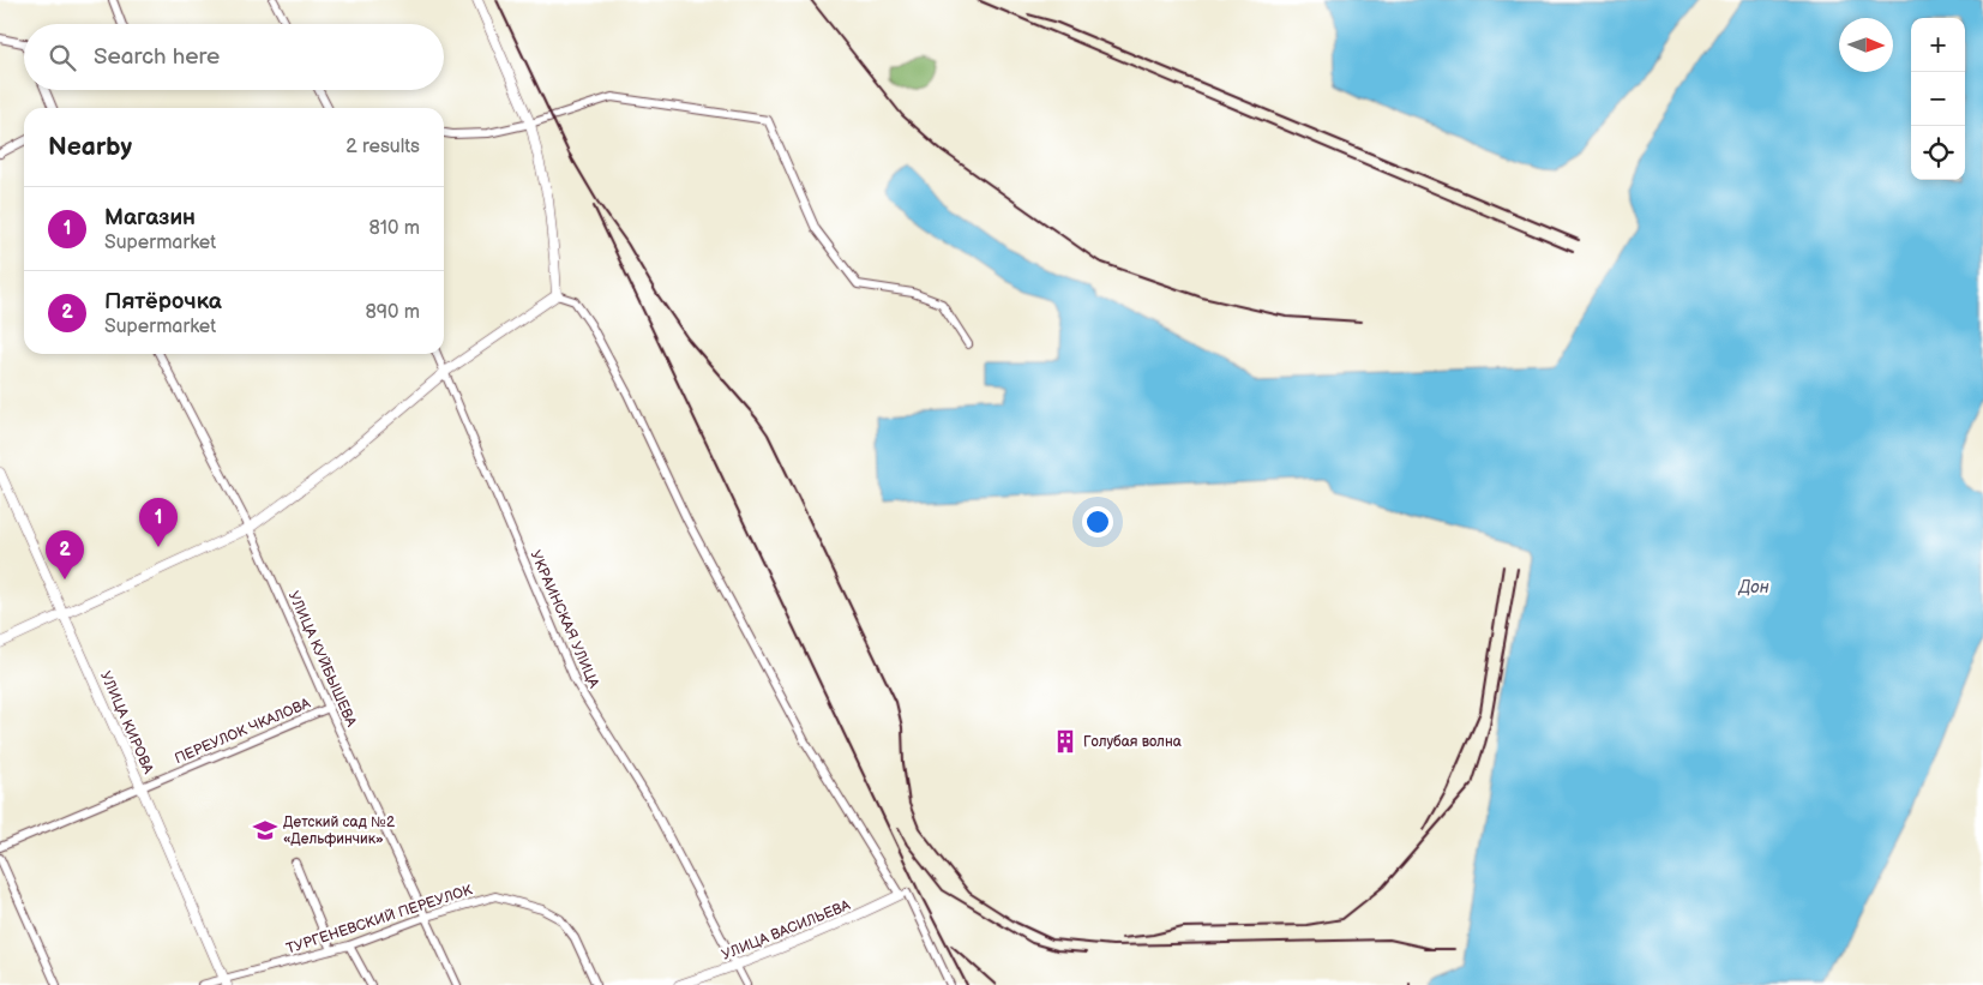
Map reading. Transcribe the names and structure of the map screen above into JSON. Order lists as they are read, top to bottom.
{
  "streets": {
    "street": [
      "УКРАИНСКАЯ УЛИЦА",
      "УЛИЦА КУЙБЫШЕВА",
      "УЛИЦА КИРОВА",
      "ПЕРЕУЛОК ЧКАЛОВА",
      "ТУРГЕНЕВСКИЙ ПЕРЕУЛОК",
      "УЛИЦА ВАСИЛЬЕВА"
    ]
  },
  "crossings": [
    ["УКРАИНСКАЯ УЛИЦА", "УЛИЦА ВАСИЛЬЕВА"],
    ["УЛИЦА КУЙБЫШЕВА", "ПЕРЕУЛОК ЧКАЛОВА"],
    ["УЛИЦА КУЙБЫШЕВА", "ТУРГЕНЕВСКИЙ ПЕРЕУЛОК"],
    ["УЛИЦА КИРОВА", "ПЕРЕУЛОК ЧКАЛОВА"],
    ["УЛИЦА КИРОВА", "ТУРГЕНЕВСКИЙ ПЕРЕУЛОК"]
  ],
  "water": ["Дон"],
  "places": {
    "building": ["Голубая волна"],
    "school or university": ["Детский сад №2 «Дельфинчик»"]
  },
  "north": "right",
  "page": {
    "map_buttons": ["+", "−"],
    "search": "Search here",
    "heading": ["Nearby", "2 results"],
    "list": [
      {
        "mark": "1",
        "name": "Магазин",
        "note": "Supermarket",
        "value": "810 m"
      },
      {
        "mark": "2",
        "name": "Пятёрочка",
        "note": "Supermarket",
        "value": "890 m"
      }
    ],
    "pins": ["1", "2"]
  }
}
